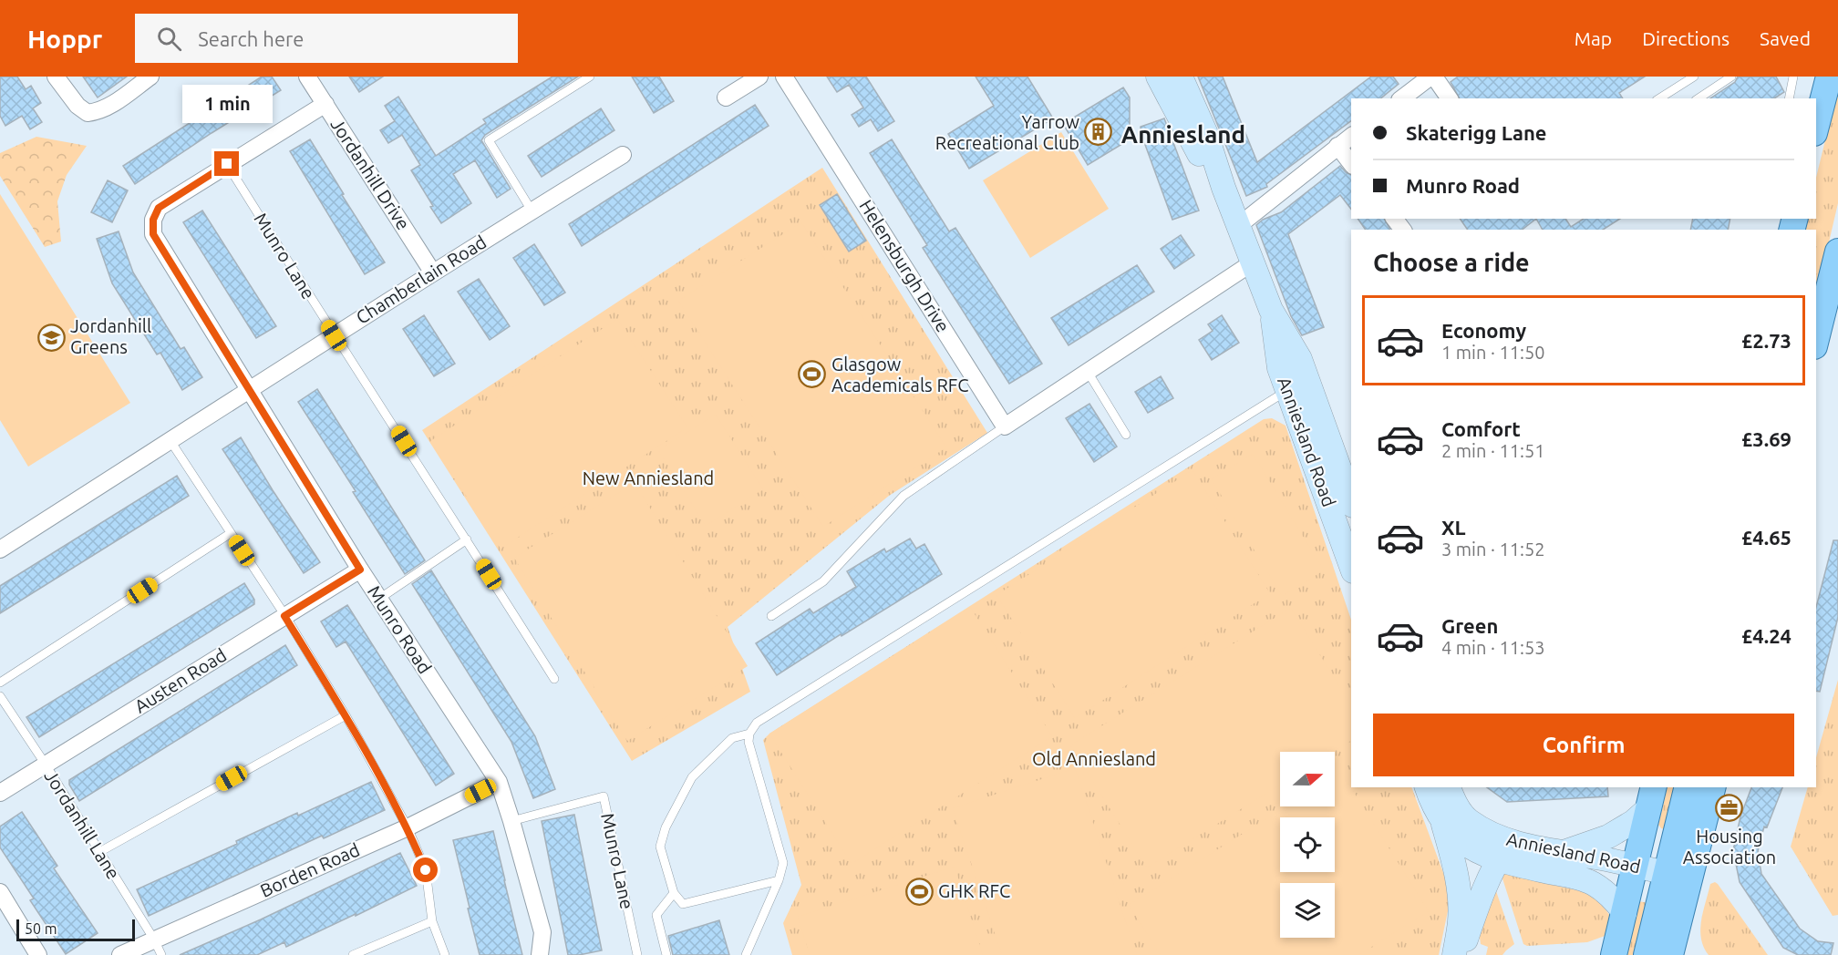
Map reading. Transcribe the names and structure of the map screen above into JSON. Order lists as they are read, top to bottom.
{
  "streets": {
    "street": [
      "Jordanhill Drive",
      "Helensburgh Drive",
      "Chamberlain Road",
      "Anniesland Road",
      "Munro Road",
      "Austen Road",
      "Borden Road"
    ],
    "lane": ["Munro Lane", "Jordanhill Lane"]
  },
  "crossings": [
    ["Jordanhill Drive", "Chamberlain Road"],
    ["Jordanhill Drive", "Munro Road"],
    ["Munro Lane", "Chamberlain Road"],
    ["Munro Lane", "Munro Road"],
    ["Chamberlain Road", "Munro Road"],
    ["Munro Road", "Austen Road"],
    ["Munro Road", "Borden Road"],
    ["Austen Road", "Jordanhill Lane"],
    ["Jordanhill Lane", "Borden Road"]
  ],
  "districts": ["Anniesland"],
  "parks": ["New Anniesland", "Old Anniesland"],
  "places": {
    "building": ["Yarrow Recreational Club"],
    "school or university": ["Jordanhill Greens"],
    "sports": ["Glasgow Academicals RFC", "GHK RFC"],
    "office": ["Housing Association"]
  },
  "scale_bar": "50 m",
  "north": "right",
  "page": {
    "header": "Hoppr",
    "search": "Search here",
    "nav": ["Map", "Directions", "Saved"],
    "bubble": "1 min",
    "banner": ["Skaterigg Lane", "Munro Road"],
    "heading": "Choose a ride",
    "list": [
      {
        "name": "Economy",
        "note": "1 min · 11:50",
        "value": "£2.73"
      },
      {
        "name": "Comfort",
        "note": "2 min · 11:51",
        "value": "£3.69"
      },
      {
        "name": "XL",
        "note": "3 min · 11:52",
        "value": "£4.65"
      },
      {
        "name": "Green",
        "note": "4 min · 11:53",
        "value": "£4.24"
      }
    ],
    "buttons": "Confirm",
    "scale": "50 m"
  }
}
